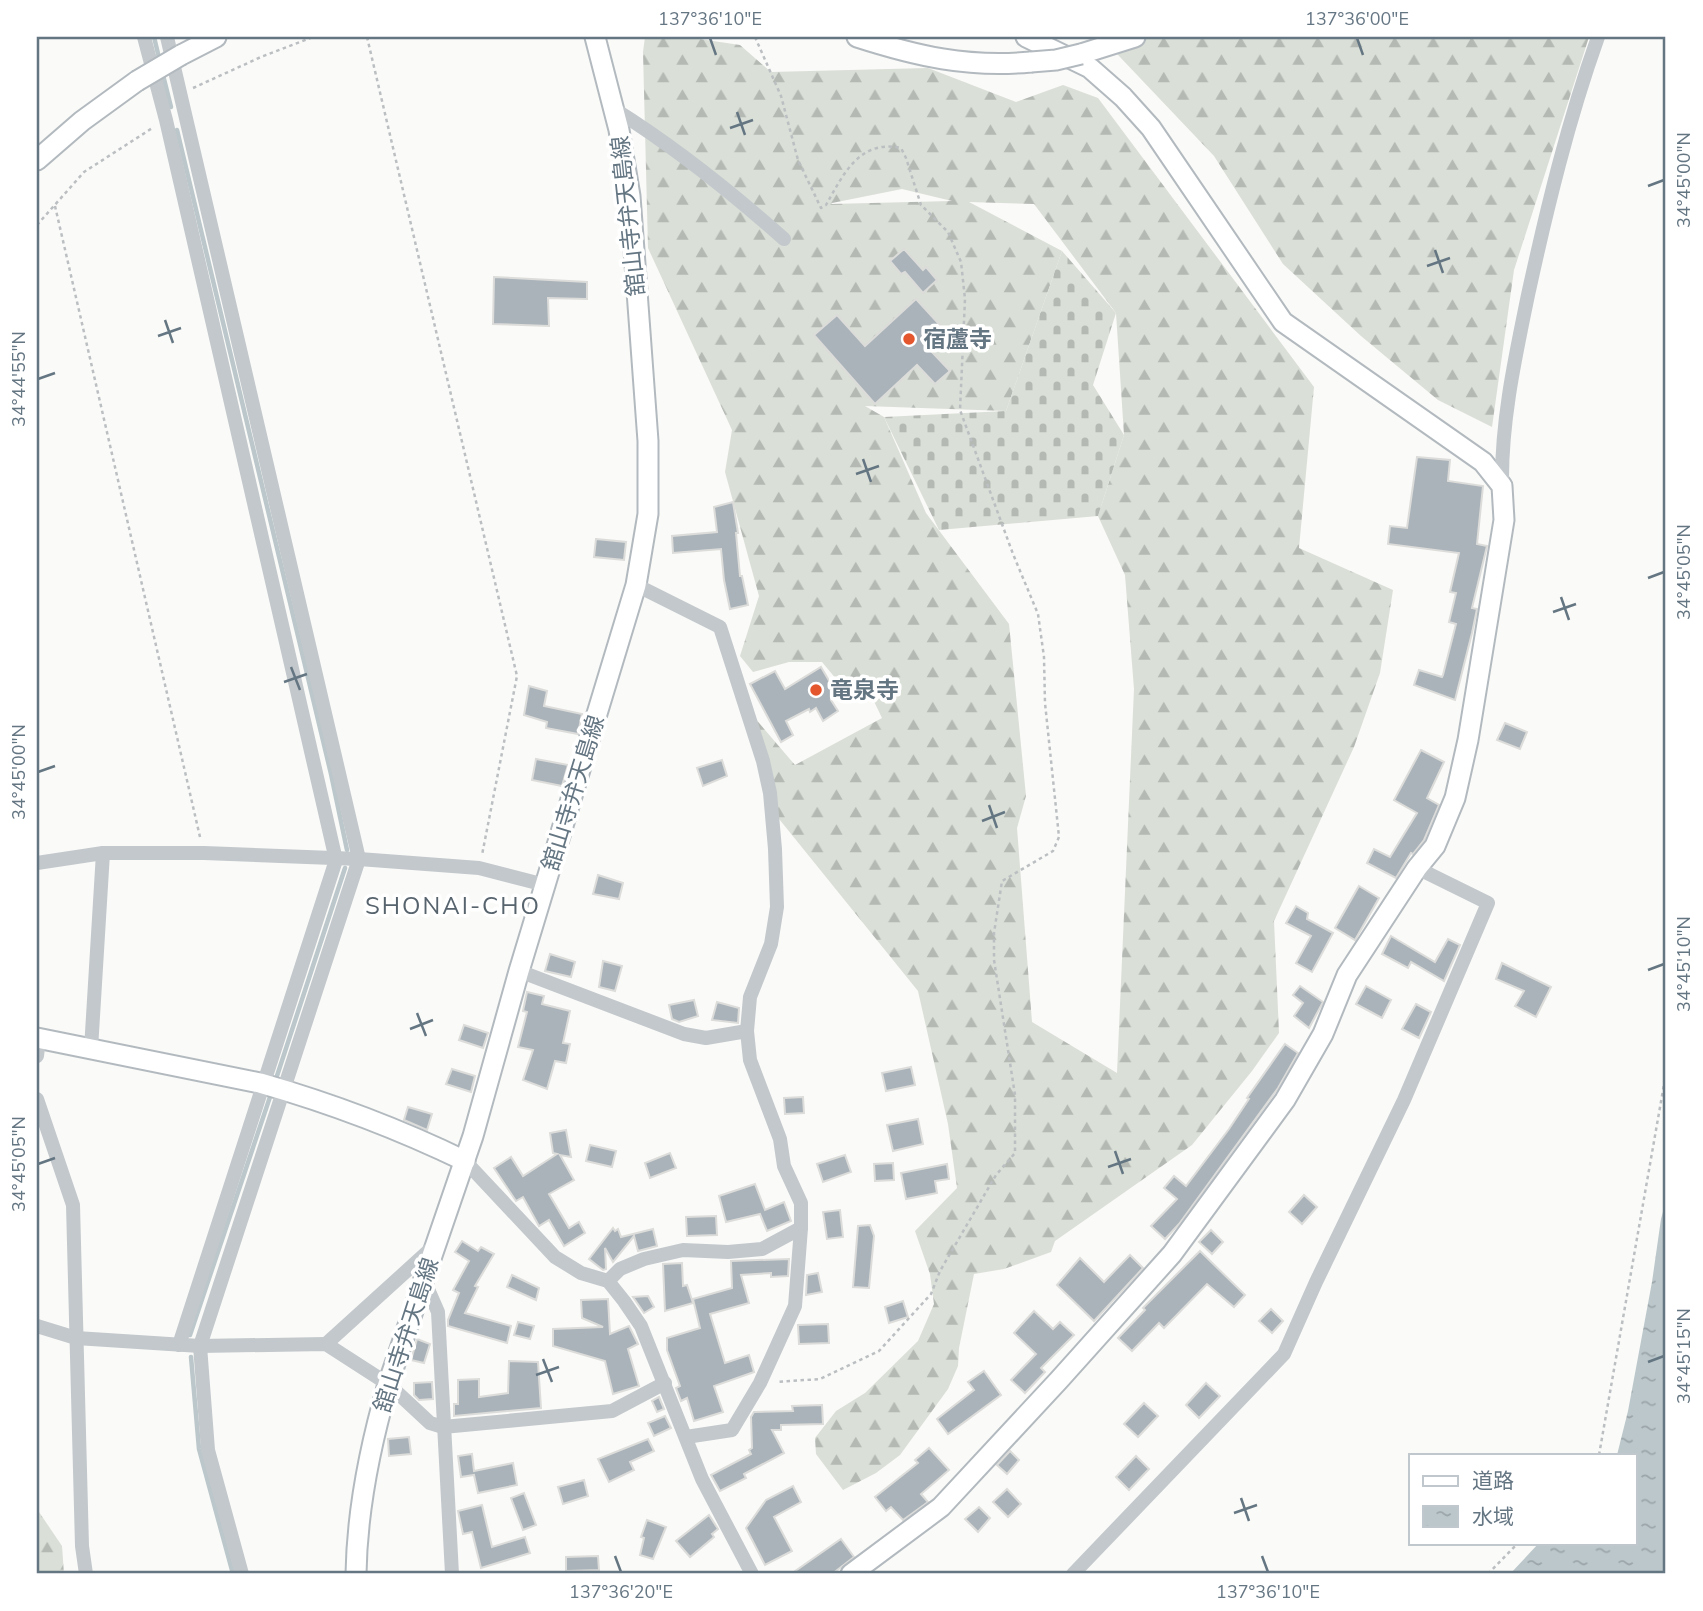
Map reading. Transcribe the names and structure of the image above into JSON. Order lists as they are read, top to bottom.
{
  "streets": {
    "street": ["舘山寺弁天島線"]
  },
  "districts": ["SHONAI-CHO"],
  "places": ["宿蘆寺", "竜泉寺"],
  "legend": ["道路", "水域"],
  "coordinates": [
    "137°36'10\"E",
    "137°36'00\"E",
    "34°45'00\"N",
    "34°44'55\"N",
    "34°45'05\"N",
    "34°45'10\"N",
    "34°45'15\"N",
    "137°36'20\"E"
  ]
}
